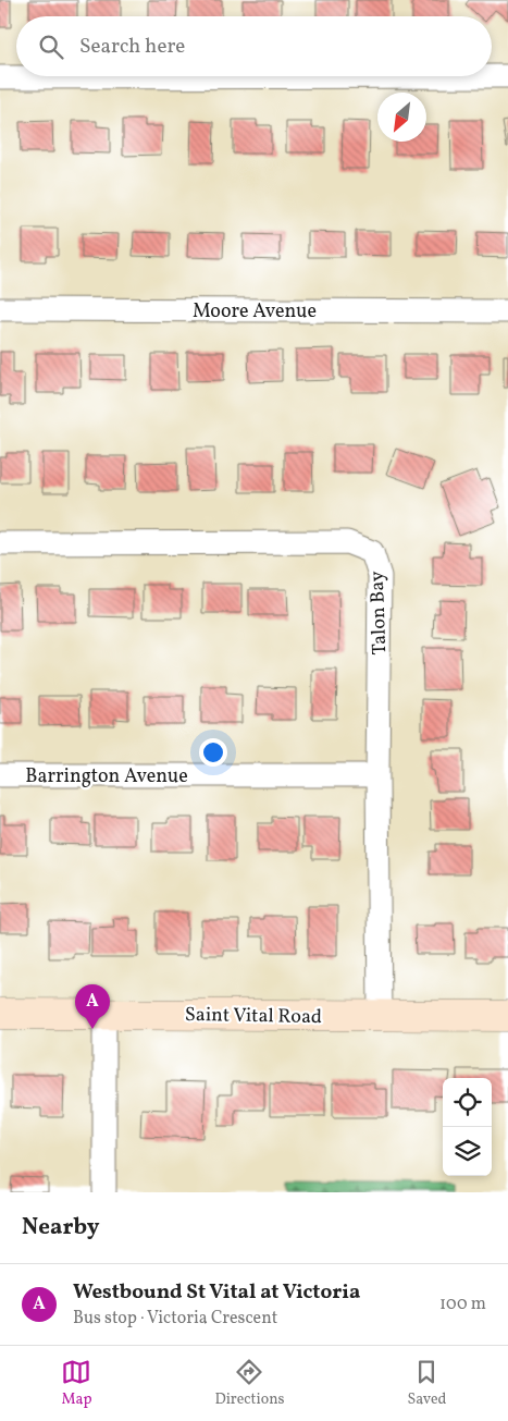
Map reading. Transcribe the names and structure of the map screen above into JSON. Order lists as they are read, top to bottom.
{
  "streets": {
    "street": [
      "Moore Avenue",
      "Talon Bay",
      "Barrington Avenue",
      "Saint Vital Road"
    ]
  },
  "crossings": [
    ["Talon Bay", "Barrington Avenue"],
    ["Talon Bay", "Saint Vital Road"]
  ],
  "north": "bottom left",
  "page": {
    "search": "Search here",
    "pins": "A",
    "heading": "Nearby",
    "list": [
      {
        "mark": "A",
        "name": "Westbound St Vital at Victoria",
        "note": "Bus stop · Victoria Crescent",
        "value": "100 m"
      }
    ],
    "nav": ["Map", "Directions", "Saved"]
  }
}
